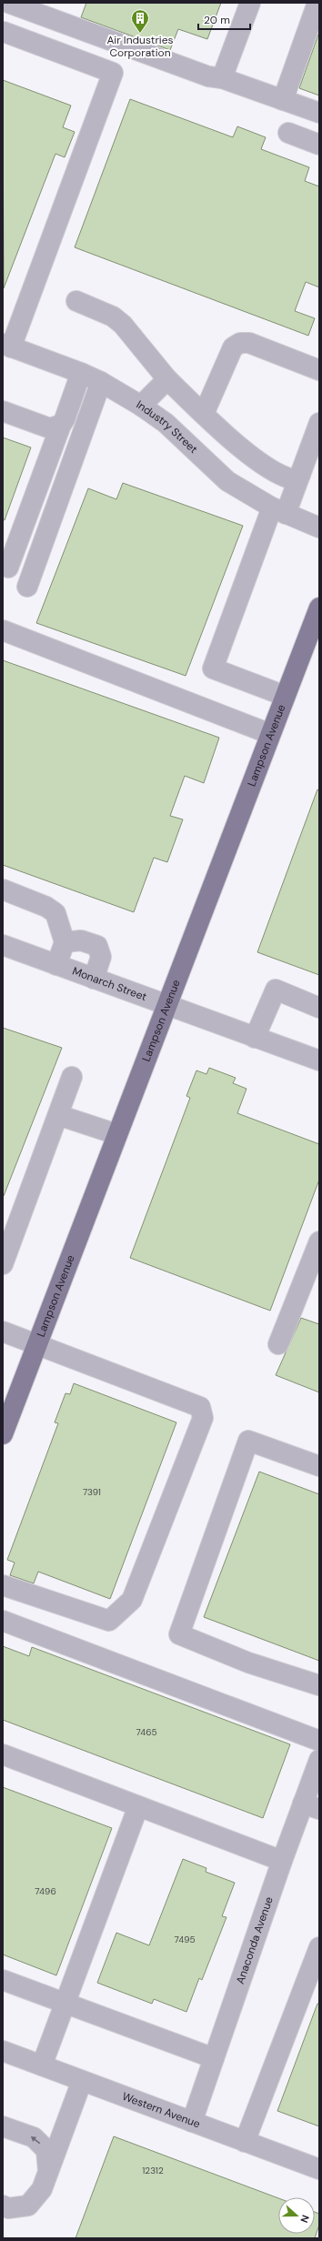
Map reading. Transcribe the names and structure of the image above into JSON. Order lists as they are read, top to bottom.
{
  "streets": {
    "main road": ["Lampson Avenue"],
    "street": [
      "Industry Street",
      "Monarch Street",
      "Anaconda Avenue",
      "Western Avenue"
    ]
  },
  "crossings": [
    ["Lampson Avenue", "Monarch Street"],
    ["Anaconda Avenue", "Western Avenue"]
  ],
  "places": {
    "building": ["Air Industries Corporation"]
  },
  "house_numbers": [
    "7391",
    "7465",
    "7496",
    "7495",
    "12312"
  ],
  "scale_bar": "20 m",
  "north": "right"
}
